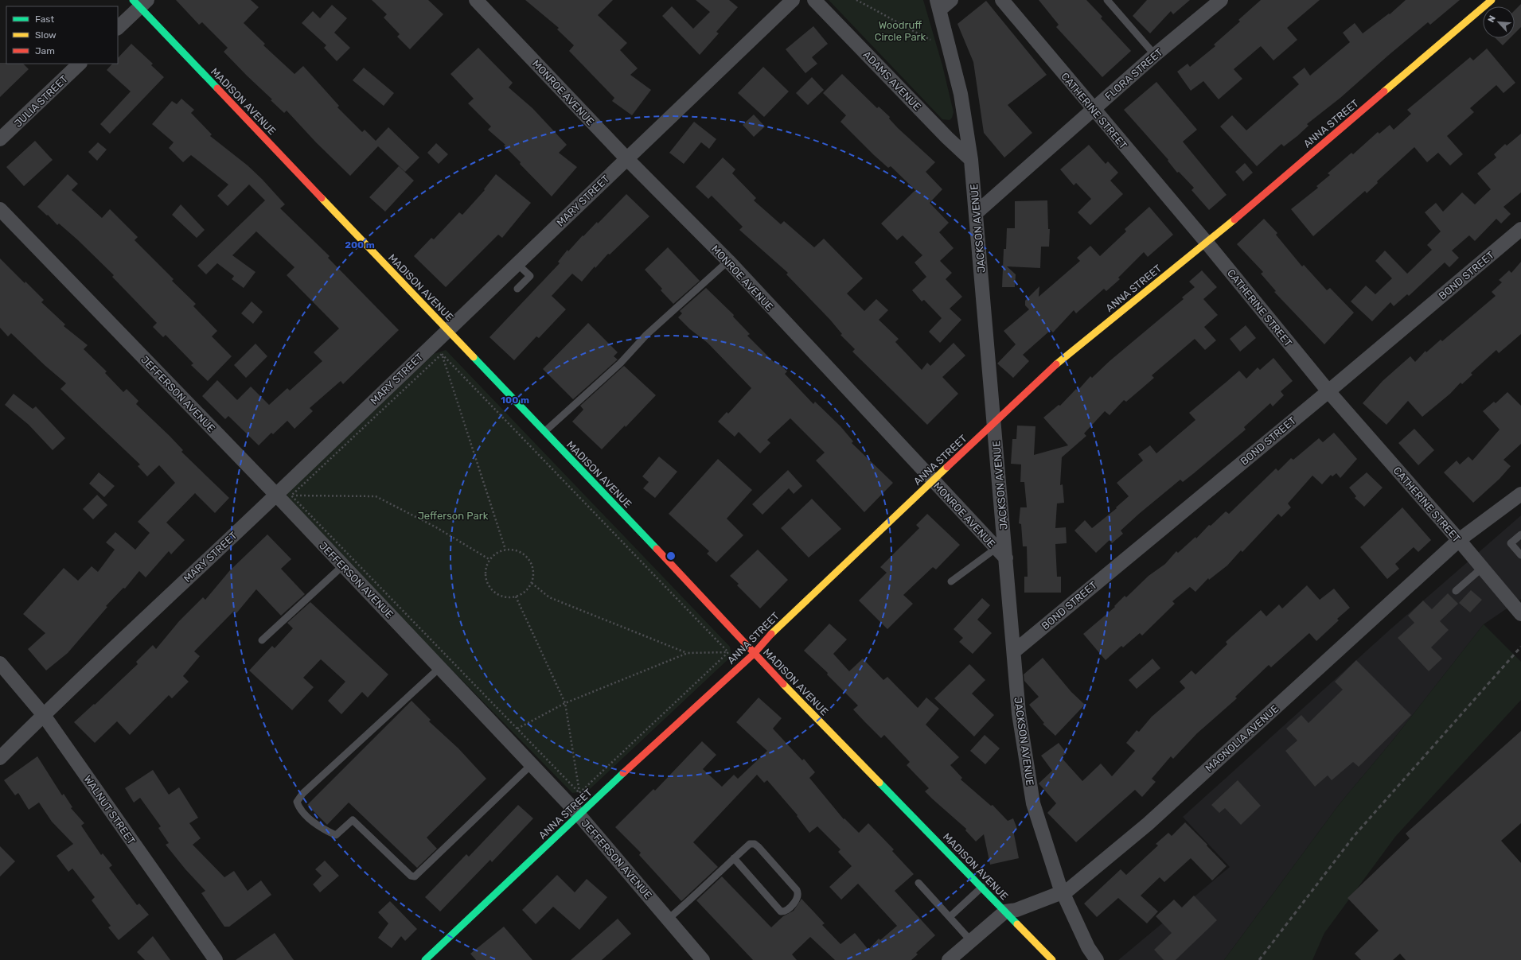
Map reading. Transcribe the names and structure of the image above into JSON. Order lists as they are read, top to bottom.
{
  "streets": {
    "street": [
      "FLORA STREET",
      "ADAMS AVENUE",
      "MONROE AVENUE",
      "JULIA STREET",
      "MADISON AVENUE",
      "CATHERINE STREET",
      "ANNA STREET",
      "MARY STREET",
      "JACKSON AVENUE",
      "BOND STREET",
      "JEFFERSON AVENUE",
      "MAGNOLIA AVENUE",
      "WALNUT STREET"
    ]
  },
  "crossings": [
    ["FLORA STREET", "CATHERINE STREET"],
    ["FLORA STREET", "JACKSON AVENUE"],
    ["ADAMS AVENUE", "JACKSON AVENUE"],
    ["MONROE AVENUE", "ANNA STREET"],
    ["MONROE AVENUE", "MARY STREET"],
    ["MONROE AVENUE", "JACKSON AVENUE"],
    ["MADISON AVENUE", "ANNA STREET"],
    ["MADISON AVENUE", "MARY STREET"],
    ["MADISON AVENUE", "MAGNOLIA AVENUE"],
    ["CATHERINE STREET", "ANNA STREET"],
    ["CATHERINE STREET", "BOND STREET"],
    ["CATHERINE STREET", "MAGNOLIA AVENUE"],
    ["ANNA STREET", "JACKSON AVENUE"],
    ["ANNA STREET", "JEFFERSON AVENUE"],
    ["MARY STREET", "JEFFERSON AVENUE"],
    ["MARY STREET", "WALNUT STREET"],
    ["JACKSON AVENUE", "BOND STREET"],
    ["JACKSON AVENUE", "MAGNOLIA AVENUE"]
  ],
  "parks": ["Woodruff Circle Park", "Jefferson Park"],
  "legend": ["Fast", "Slow", "Jam"],
  "north": "top left",
  "rings": ["200 m", "100 m"]
}
